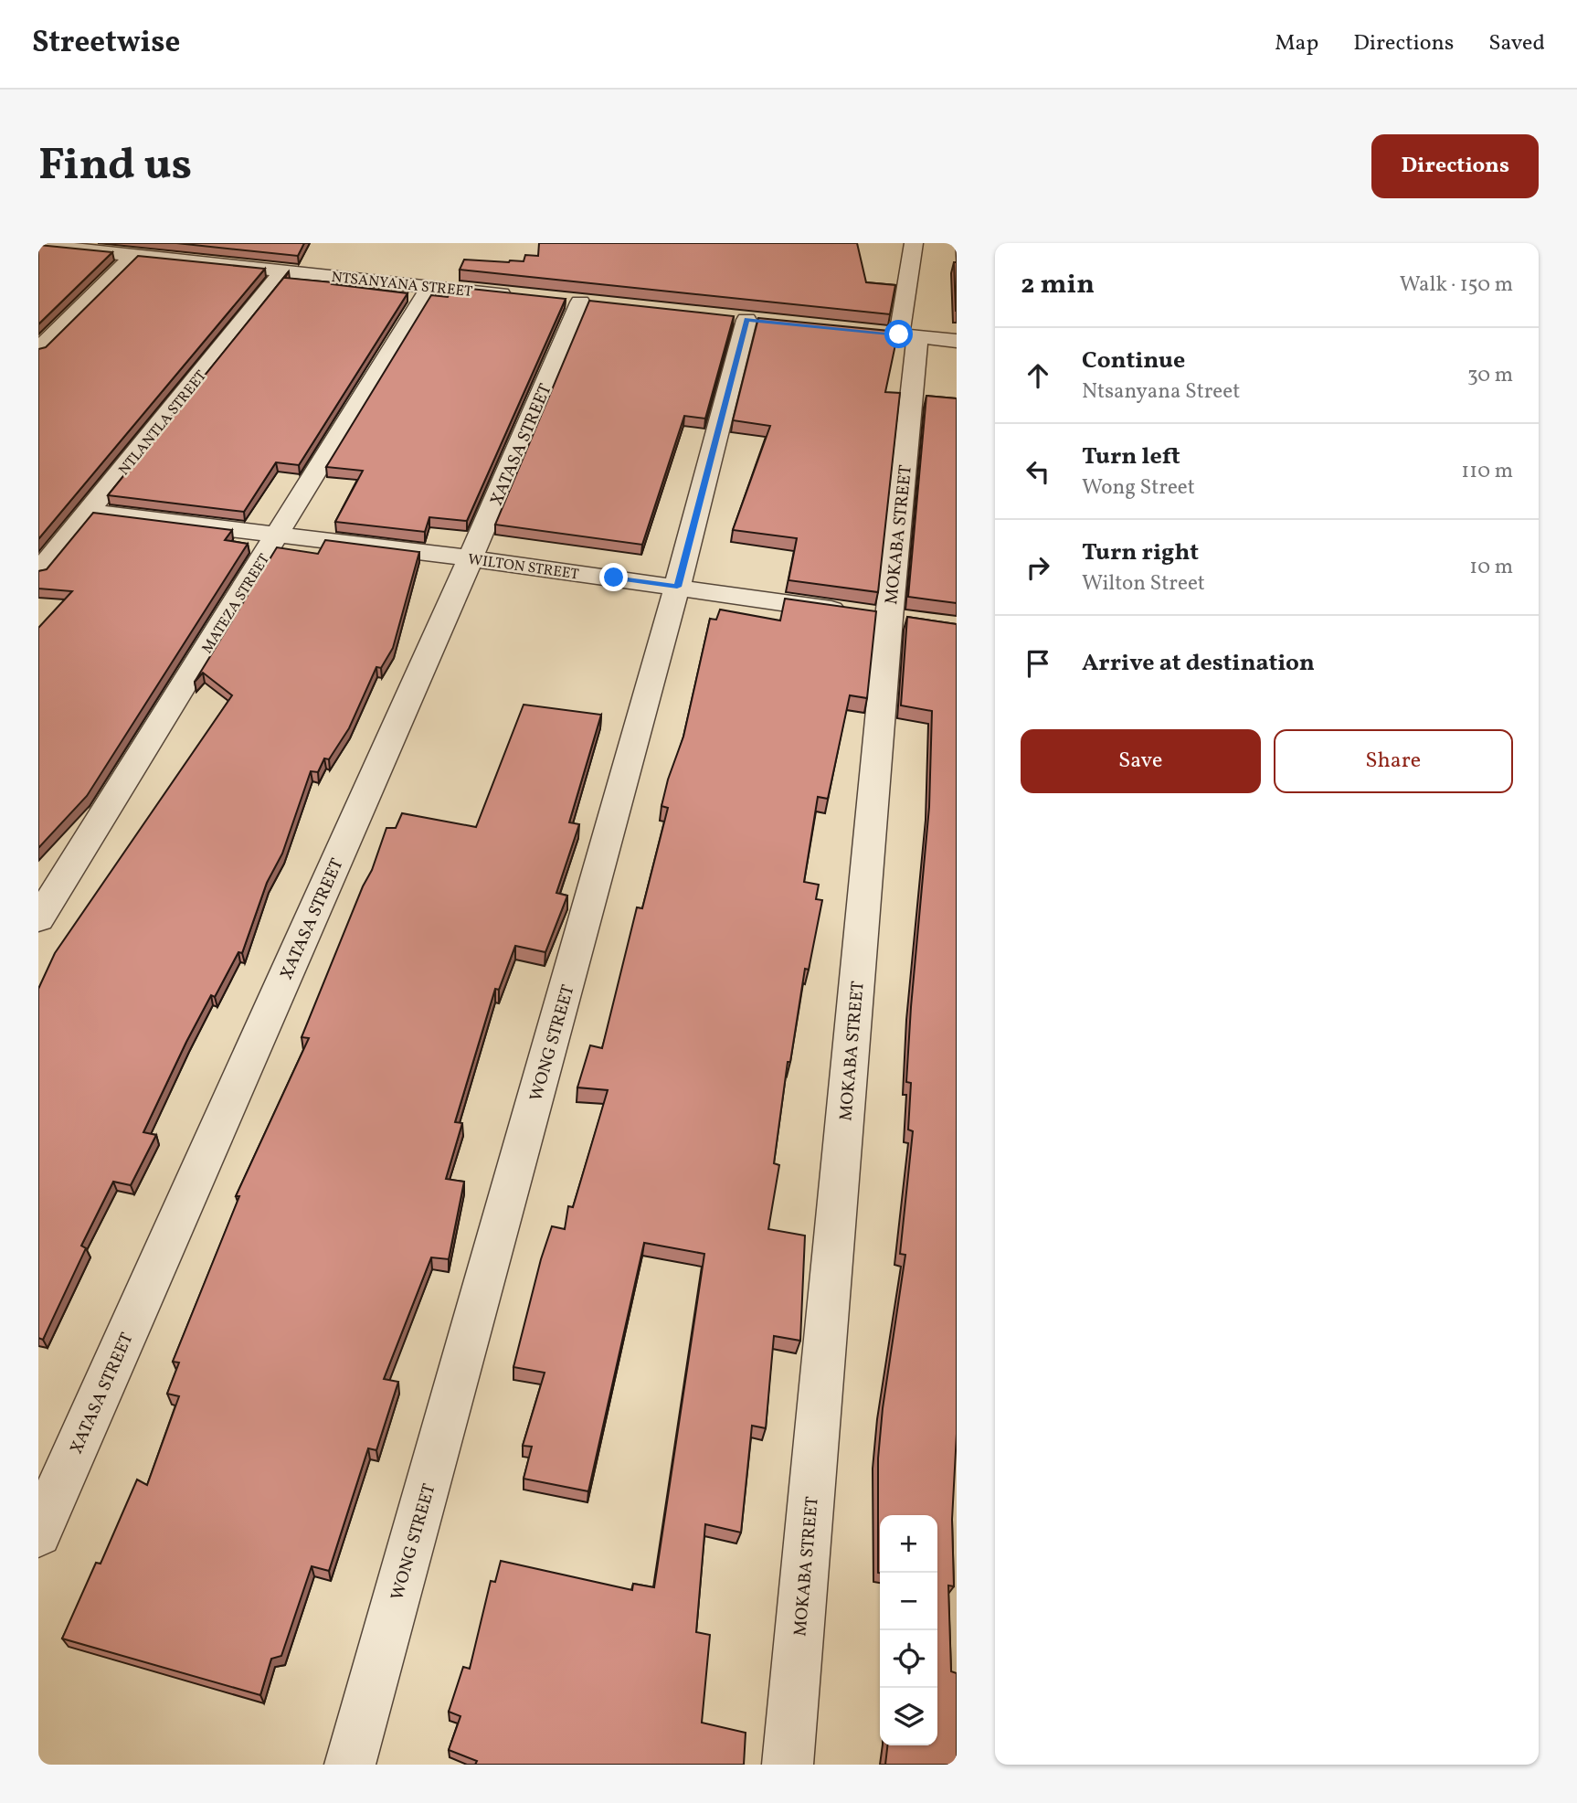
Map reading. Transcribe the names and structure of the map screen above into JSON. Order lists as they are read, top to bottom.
{
  "streets": {
    "street": [
      "NTSANYANA STREET",
      "NTLANTLA STREET",
      "XATASA STREET",
      "MOKABA STREET",
      "WILTON STREET",
      "MATEZA STREET",
      "WONG STREET"
    ]
  },
  "crossings": [
    ["NTSANYANA STREET", "NTLANTLA STREET"],
    ["NTSANYANA STREET", "MATEZA STREET"],
    ["NTLANTLA STREET", "WILTON STREET"],
    ["XATASA STREET", "WILTON STREET"],
    ["MOKABA STREET", "WILTON STREET"],
    ["WILTON STREET", "MATEZA STREET"],
    ["WILTON STREET", "WONG STREET"]
  ],
  "page": {
    "header": "Streetwise",
    "nav": ["Map", "Directions", "Saved"],
    "buttons": [
      "Directions",
      ["Save", "Share"]
    ],
    "title": "Find us",
    "heading": ["2 min", "Walk · 150 m"],
    "list": [
      ["Continue", "Ntsanyana Street", "30 m"],
      ["Turn left", "Wong Street", "110 m"],
      ["Turn right", "Wilton Street", "10 m"],
      "Arrive at destination"
    ],
    "map_buttons": ["+", "−"]
  }
}
